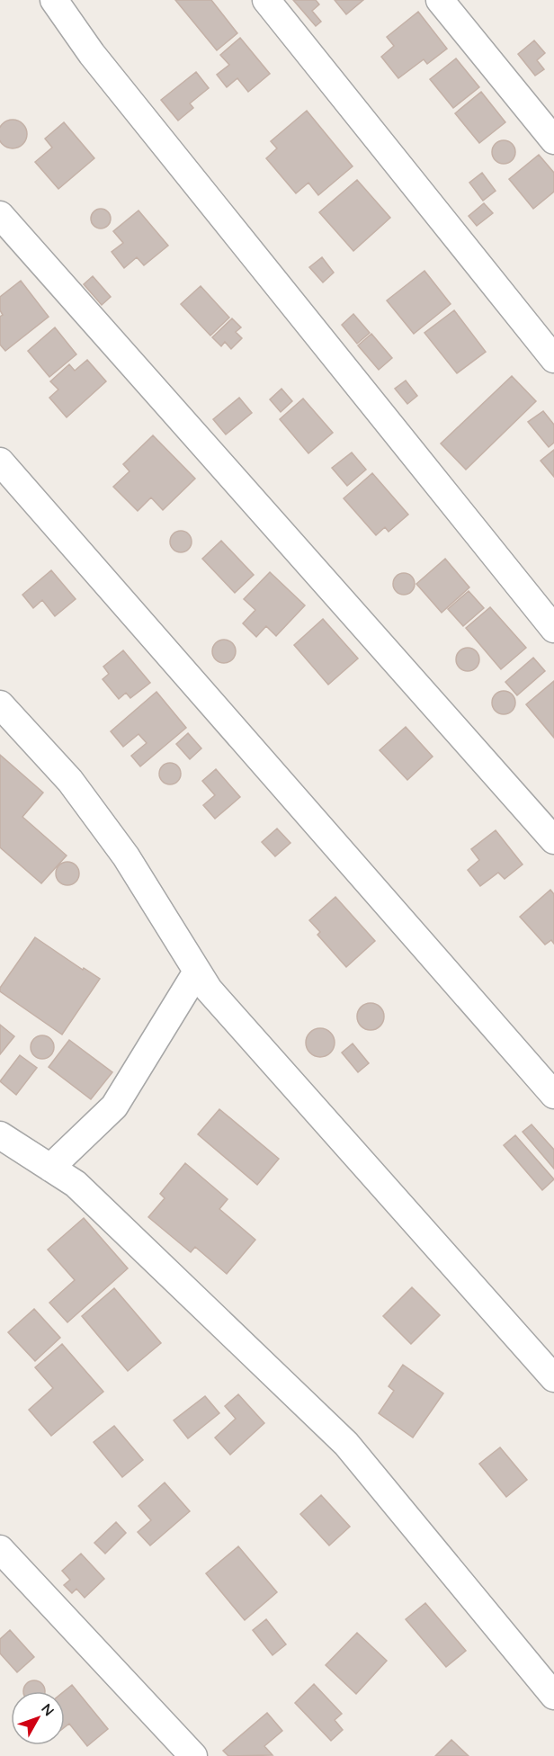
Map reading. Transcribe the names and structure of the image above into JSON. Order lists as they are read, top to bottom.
{
  "north": "top right"
}
